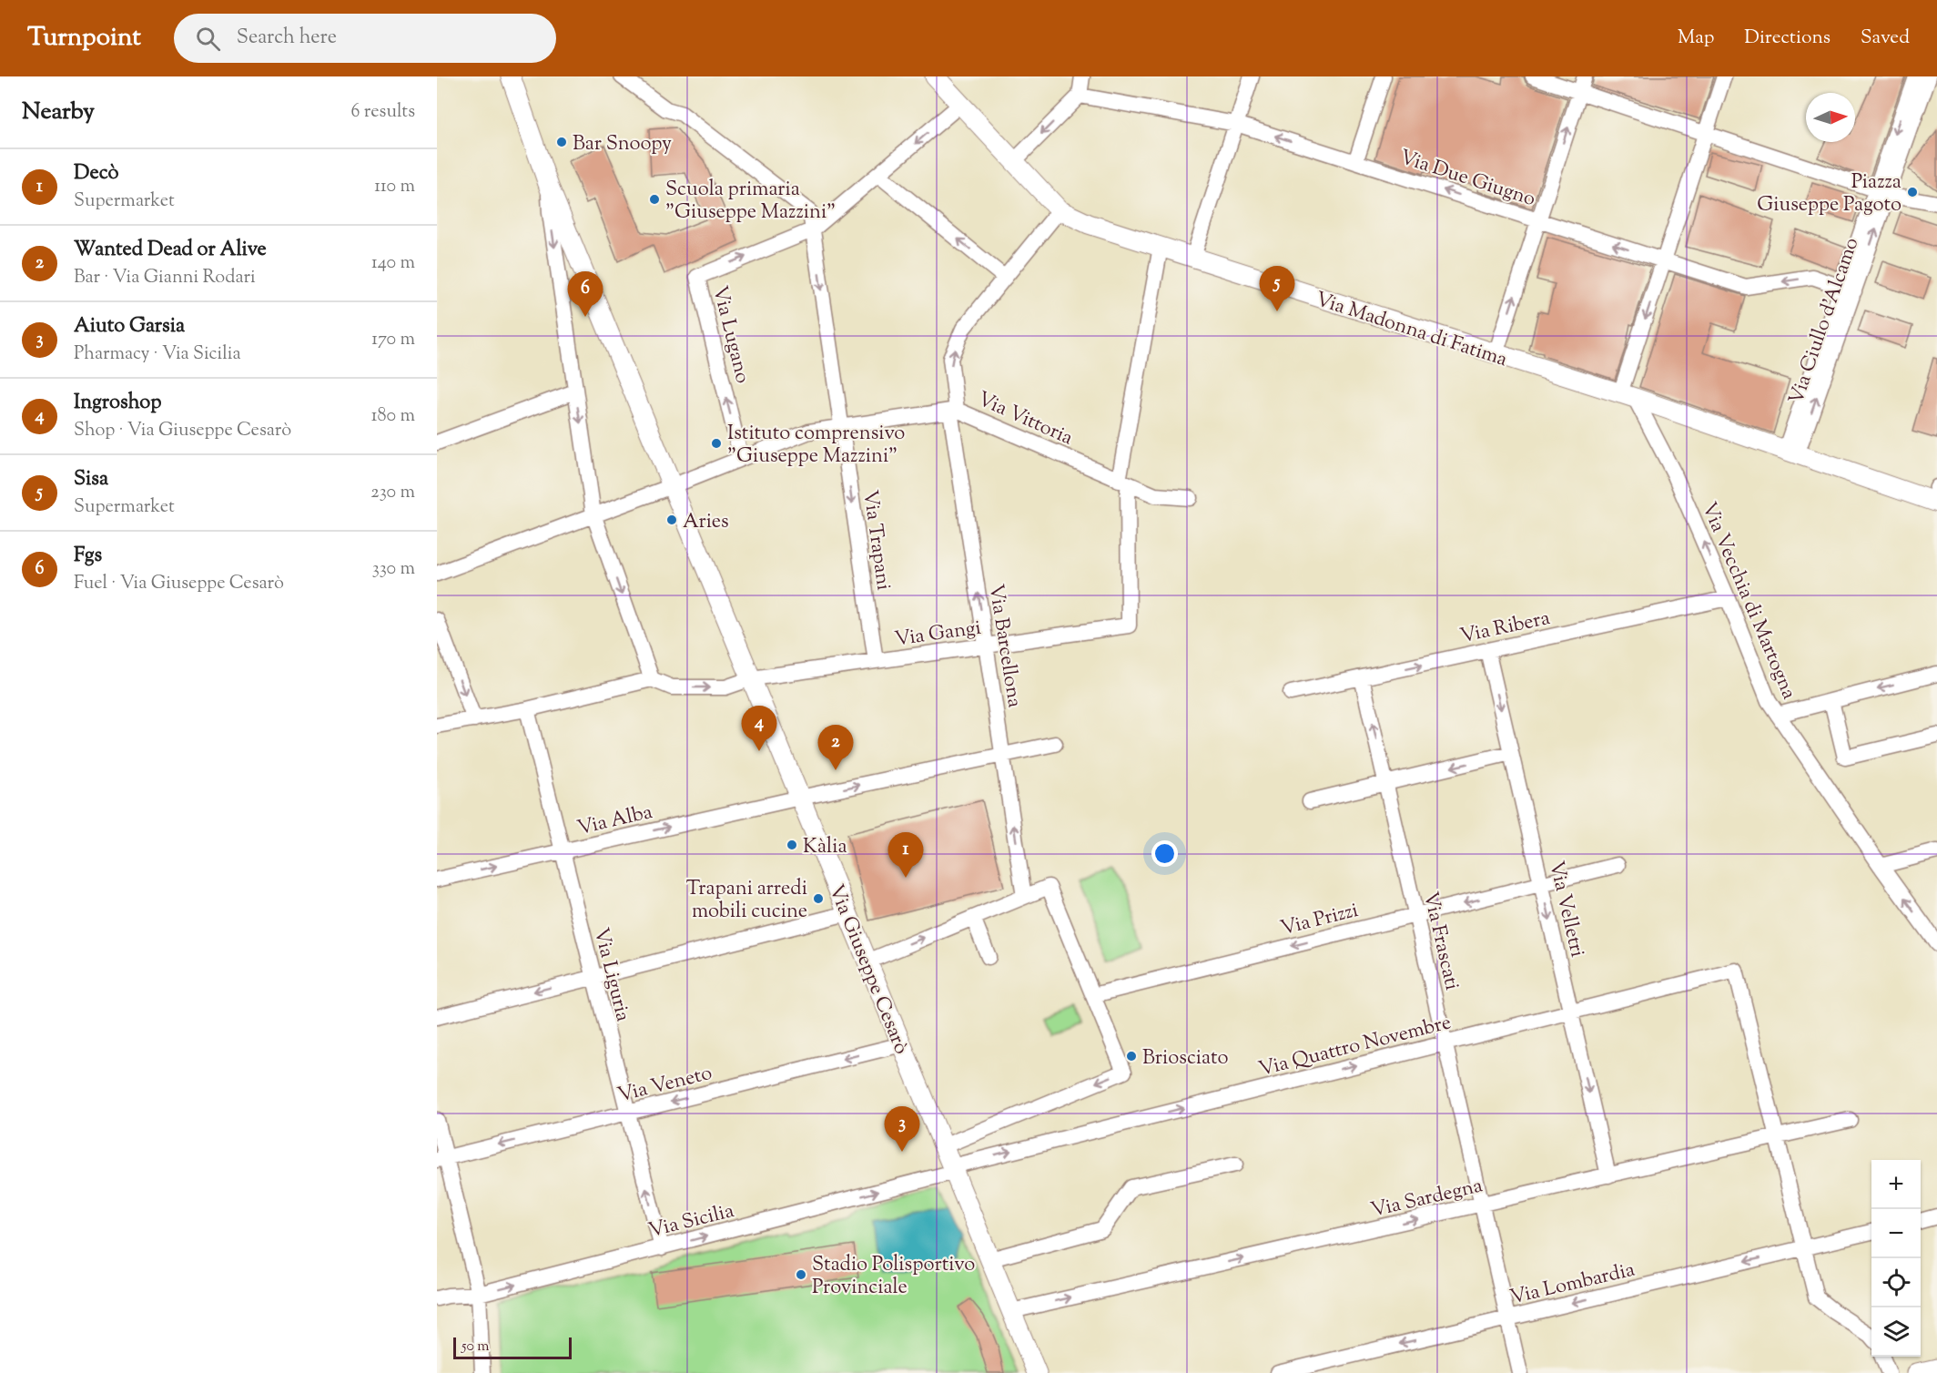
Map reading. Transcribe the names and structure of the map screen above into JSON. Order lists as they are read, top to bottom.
{
  "streets": {
    "street": [
      "Via Due Giugno",
      "Via Ciullo d'Alcamo",
      "Via Madonna di Fatima",
      "Via Lugano",
      "Via Vittoria",
      "Via Trapani",
      "Via Vecchia di Martogna",
      "Via Ribera",
      "Via Gangi",
      "Via Barcellona",
      "Via Alba",
      "Via Velletri",
      "Via Prizzi",
      "Via Frascati",
      "Via Giuseppe Cesarò",
      "Via Liguria",
      "Via Quattro Novembre",
      "Via Veneto",
      "Via Sardegna",
      "Via Sicilia",
      "Via Lombardia"
    ]
  },
  "crossings": [
    ["Via Due Giugno", "Via Ciullo d'Alcamo"],
    ["Via Ciullo d'Alcamo", "Via Madonna di Fatima"],
    ["Via Madonna di Fatima", "Via Lugano"],
    ["Via Madonna di Fatima", "Via Vecchia di Martogna"],
    ["Via Madonna di Fatima", "Via Barcellona"],
    ["Via Lugano", "Via Vittoria"],
    ["Via Lugano", "Via Trapani"],
    ["Via Vittoria", "Via Trapani"],
    ["Via Vittoria", "Via Gangi"],
    ["Via Vittoria", "Via Barcellona"],
    ["Via Vittoria", "Via Giuseppe Cesarò"],
    ["Via Trapani", "Via Gangi"],
    ["Via Vecchia di Martogna", "Via Ribera"],
    ["Via Ribera", "Via Velletri"],
    ["Via Ribera", "Via Frascati"],
    ["Via Gangi", "Via Barcellona"],
    ["Via Gangi", "Via Giuseppe Cesarò"],
    ["Via Barcellona", "Via Alba"],
    ["Via Alba", "Via Giuseppe Cesarò"],
    ["Via Alba", "Via Liguria"],
    ["Via Velletri", "Via Prizzi"],
    ["Via Velletri", "Via Quattro Novembre"],
    ["Via Velletri", "Via Sardegna"],
    ["Via Prizzi", "Via Frascati"],
    ["Via Frascati", "Via Quattro Novembre"],
    ["Via Frascati", "Via Sardegna"],
    ["Via Frascati", "Via Lombardia"],
    ["Via Giuseppe Cesarò", "Via Quattro Novembre"],
    ["Via Giuseppe Cesarò", "Via Veneto"],
    ["Via Giuseppe Cesarò", "Via Sardegna"],
    ["Via Giuseppe Cesarò", "Via Sicilia"],
    ["Via Liguria", "Via Veneto"],
    ["Via Liguria", "Via Sicilia"],
    ["Via Quattro Novembre", "Via Sardegna"],
    ["Via Quattro Novembre", "Via Sicilia"]
  ],
  "one_way": [
    "Via Trapani",
    "Via Vecchia di Martogna",
    "Via Barcellona",
    "Via Velletri",
    "Via Prizzi",
    "Via Veneto",
    "Via Sicilia",
    "Via Lombardia"
  ],
  "places": [
    "Bar Snoopy",
    "Piazza Giuseppe Pagoto",
    "Scuola primaria \"Giuseppe Mazzini\"",
    "Istituto comprensivo \"Giuseppe Mazzini\"",
    "Aries",
    "Kàlia",
    "Trapani arredi mobili cucine",
    "Briosciato",
    "Stadio Polisportivo Provinciale"
  ],
  "scale_bar": "50 m",
  "north": "right",
  "page": {
    "header": "Turnpoint",
    "search": "Search here",
    "nav": ["Map", "Directions", "Saved"],
    "heading": ["Nearby", "6 results"],
    "list": [
      {
        "mark": "1",
        "name": "Decò",
        "note": "Supermarket",
        "value": "110 m"
      },
      {
        "mark": "2",
        "name": "Wanted Dead or Alive",
        "note": "Bar · Via Gianni Rodari",
        "value": "140 m"
      },
      {
        "mark": "3",
        "name": "Aiuto Garsia",
        "note": "Pharmacy · Via Sicilia",
        "value": "170 m"
      },
      {
        "mark": "4",
        "name": "Ingroshop",
        "note": "Shop · Via Giuseppe Cesarò",
        "value": "180 m"
      },
      {
        "mark": "5",
        "name": "Sisa",
        "note": "Supermarket",
        "value": "230 m"
      },
      {
        "mark": "6",
        "name": "Fgs",
        "note": "Fuel · Via Giuseppe Cesarò",
        "value": "330 m"
      }
    ],
    "pins": [
      "5",
      "6",
      "4",
      "2",
      "1",
      "3"
    ],
    "map_buttons": ["+", "−"],
    "scale": "50 m"
  }
}
